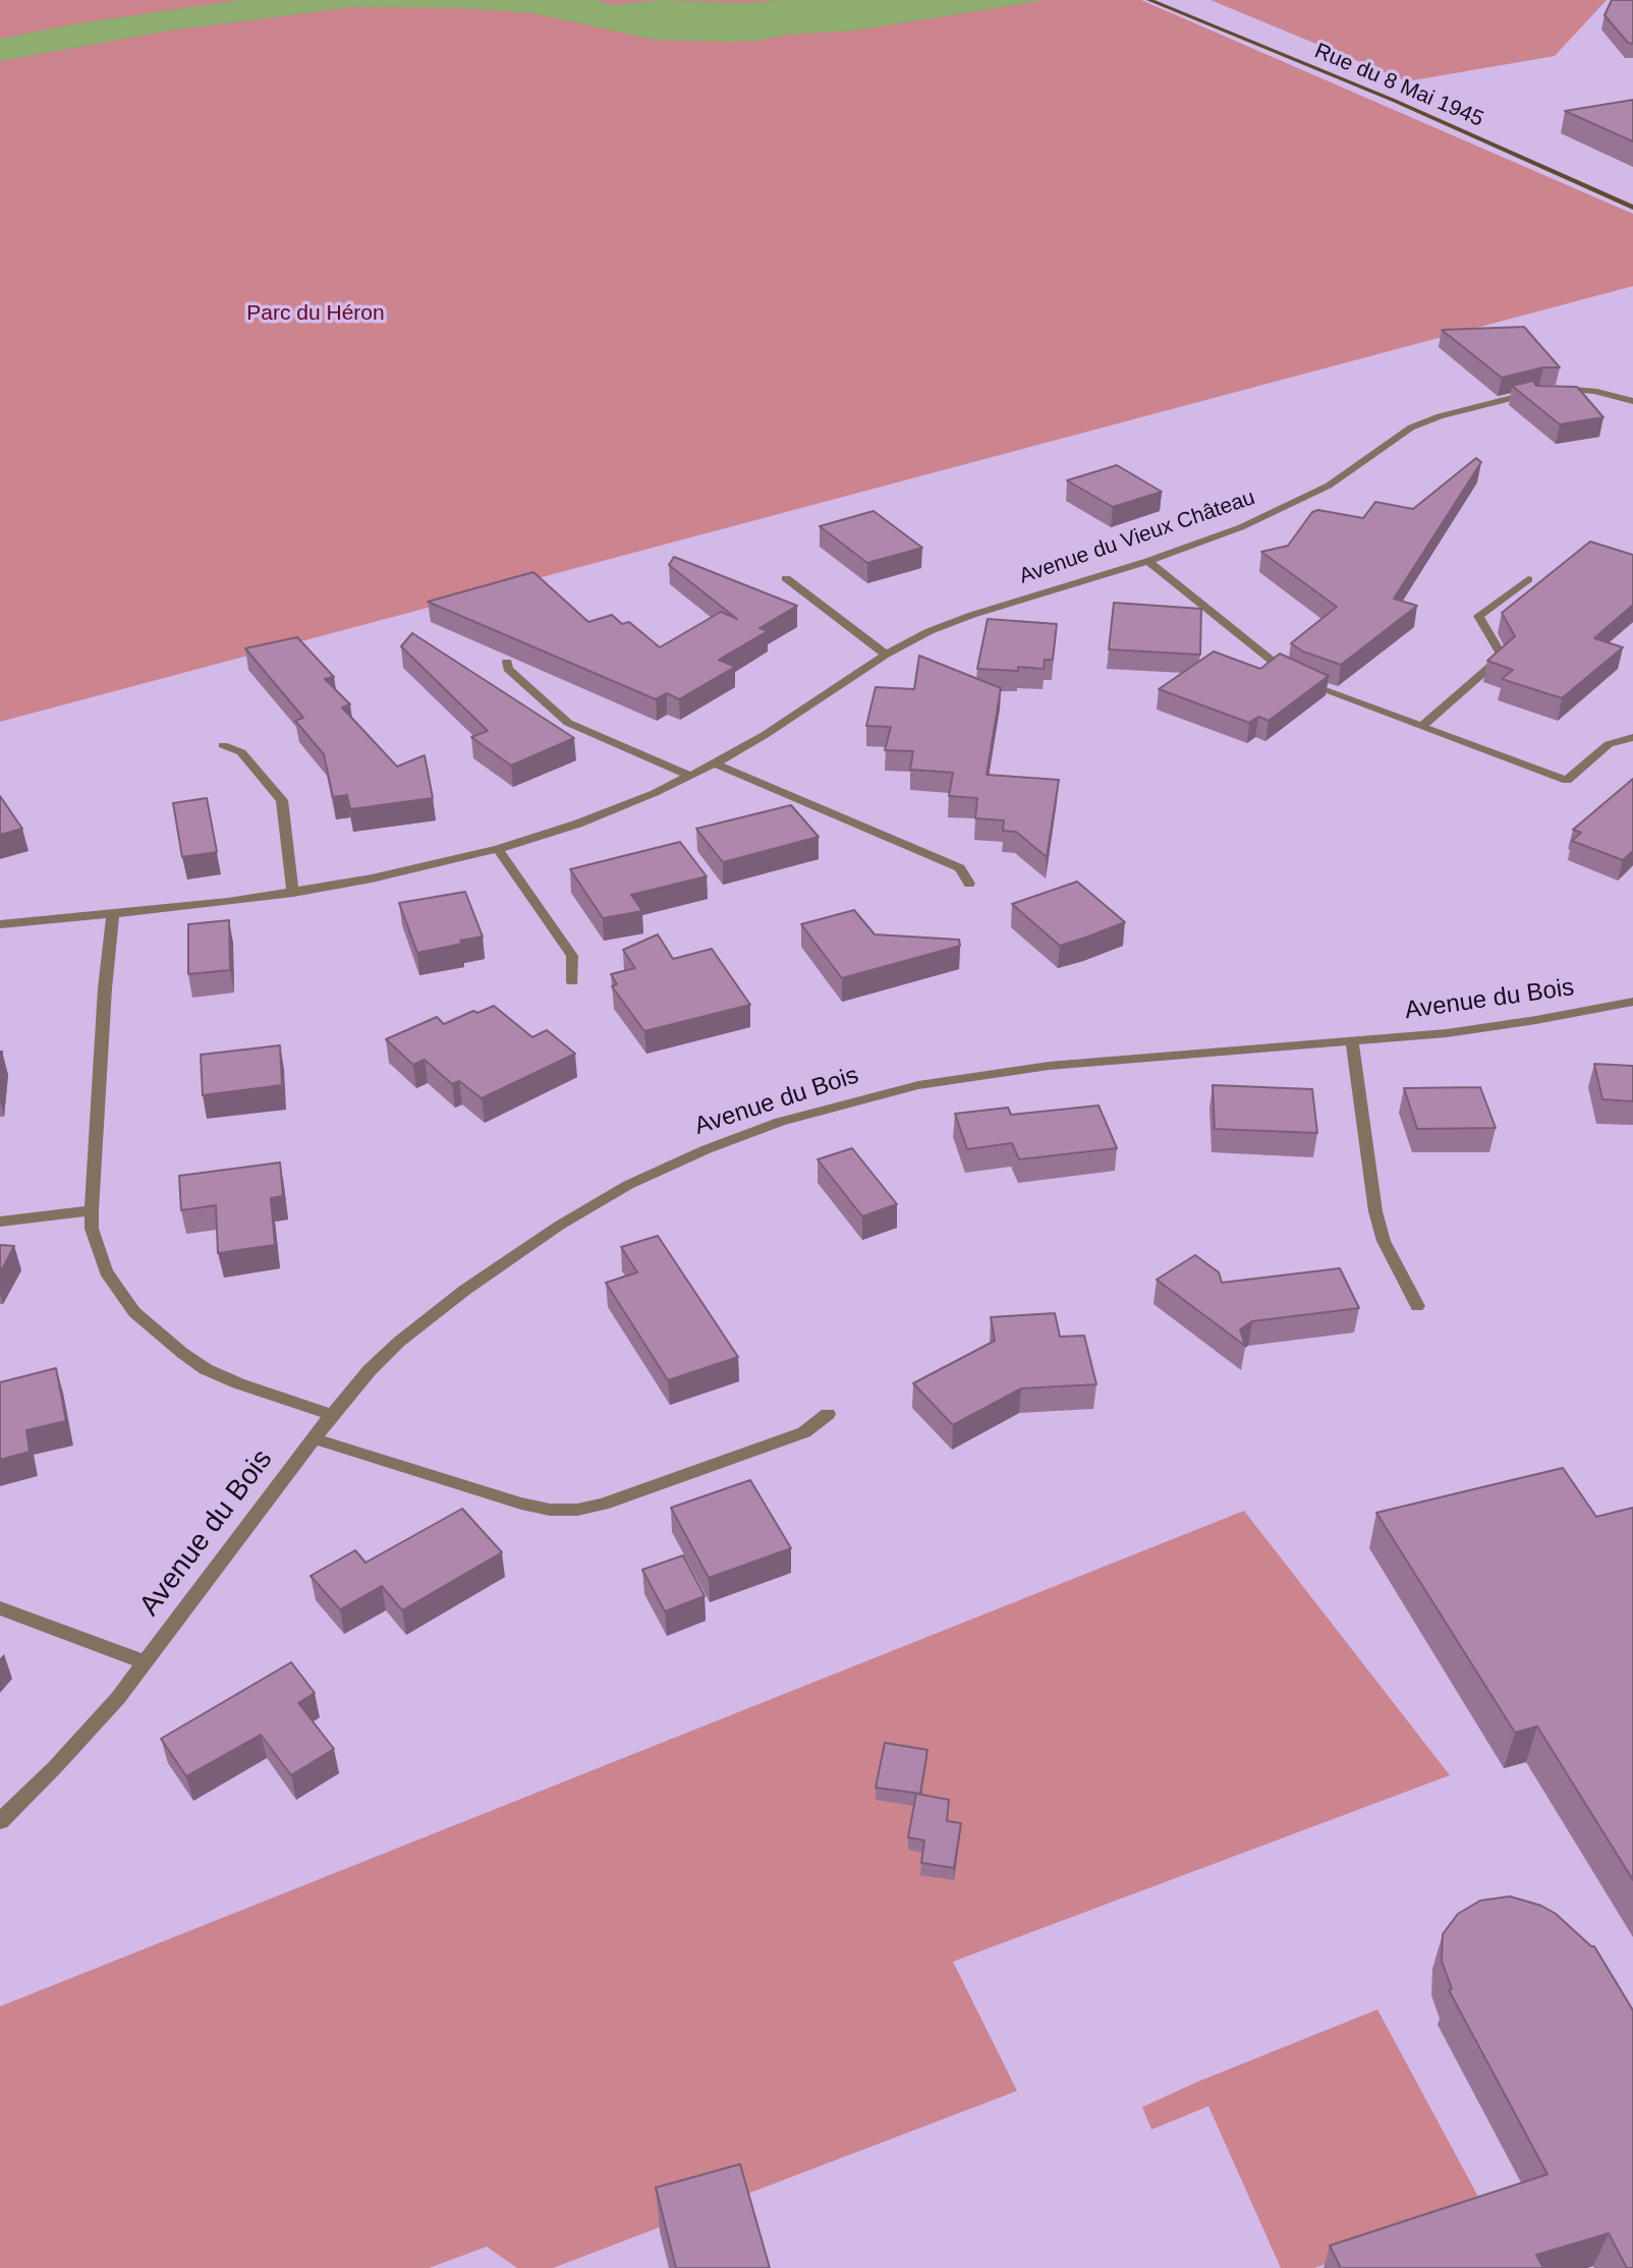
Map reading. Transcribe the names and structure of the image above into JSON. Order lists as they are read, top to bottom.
{
  "streets": {
    "main road": ["Rue du 8 Mai 1945"],
    "street": ["Avenue du Vieux Château", "Avenue du Bois"]
  },
  "parks": ["Parc du Héron"]
}
